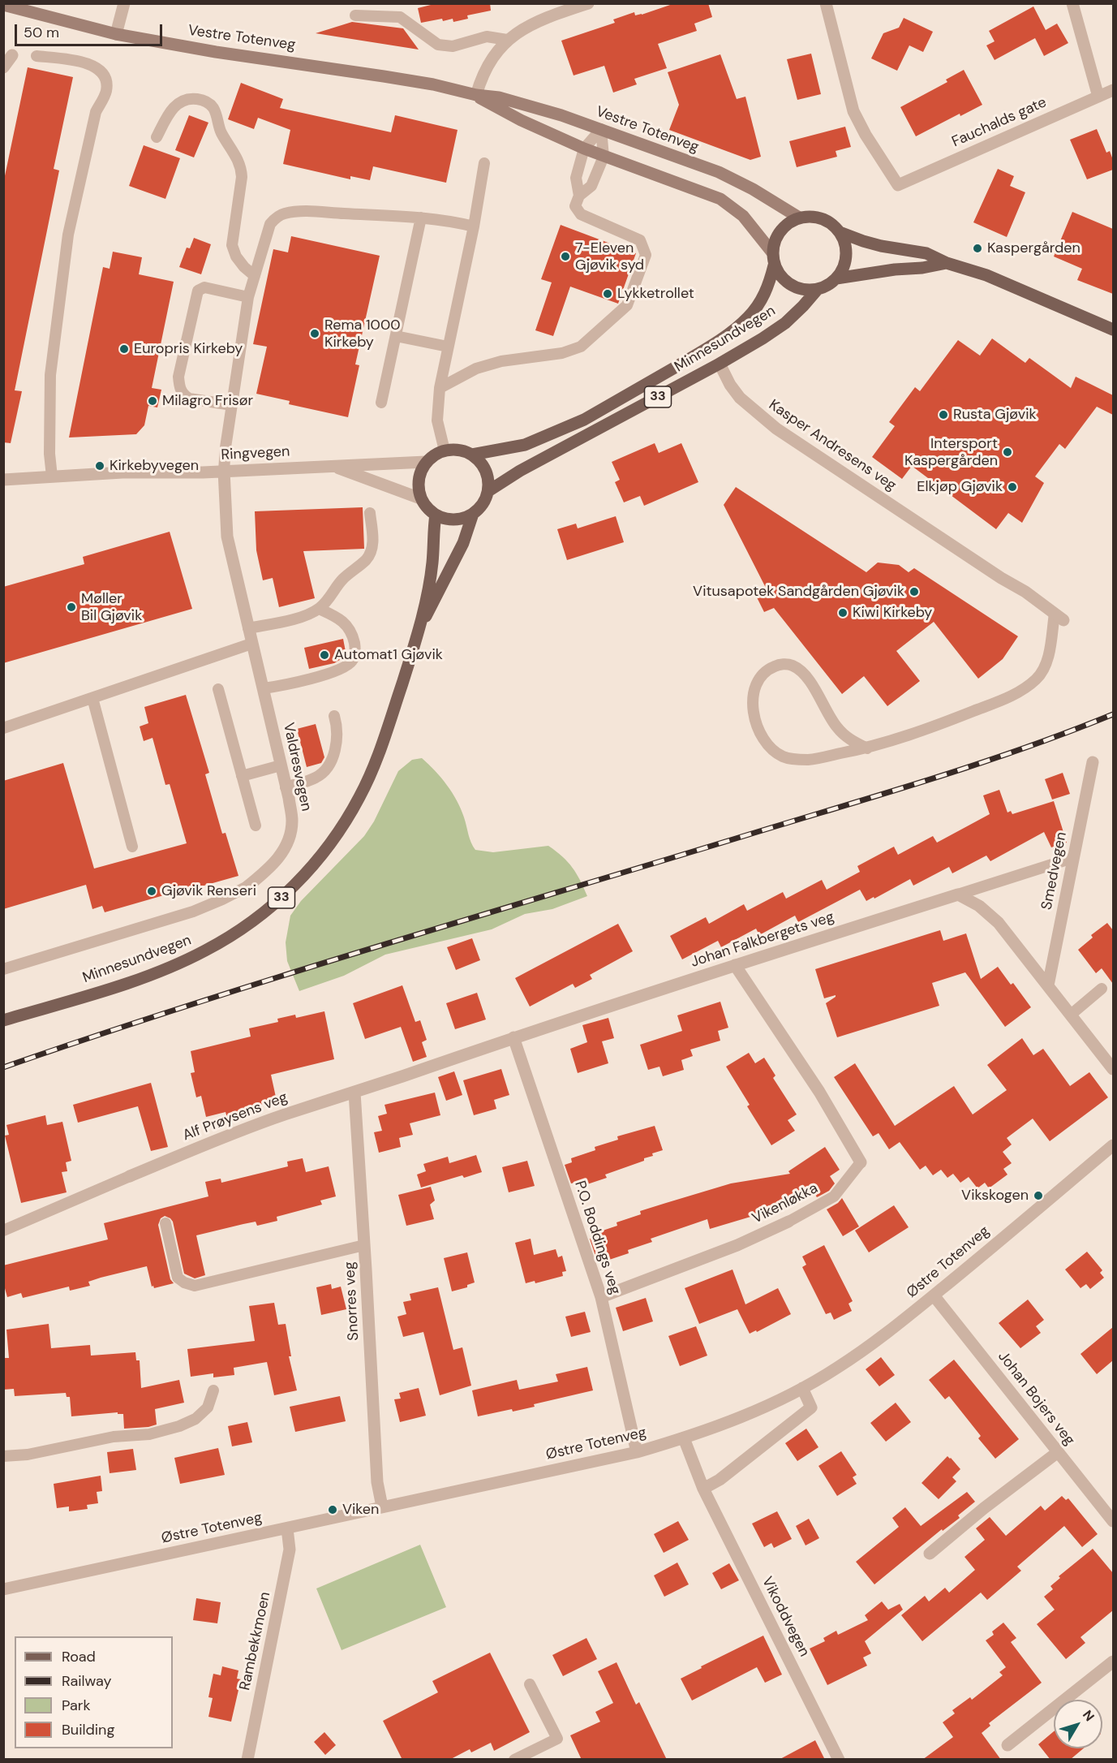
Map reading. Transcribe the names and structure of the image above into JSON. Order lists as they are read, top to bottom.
{
  "streets": {
    "main road": ["Vestre Totenveg", "Minnesundvegen", "33"],
    "street": [
      "Fauchalds gate",
      "Kasper Andresens veg",
      "Ringvegen",
      "Valdresvegen",
      "Smedvegen",
      "Johan Falkbergets veg",
      "Alf Prøysens veg",
      "Vikenløkka",
      "P.O. Boddings veg",
      "Østre Totenveg",
      "Snorres veg",
      "Johan Bojers veg",
      "Vikoddvegen",
      "Rambekkmoen"
    ]
  },
  "crossings": [
    ["Vestre Totenveg", "Minnesundvegen"],
    ["Vestre Totenveg", "33"],
    ["Minnesundvegen", "33"],
    ["Minnesundvegen", "Kasper Andresens veg"],
    ["Minnesundvegen", "Ringvegen"],
    ["Ringvegen", "Valdresvegen"],
    ["Johan Falkbergets veg", "Alf Prøysens veg"],
    ["Johan Falkbergets veg", "Vikenløkka"],
    ["Johan Falkbergets veg", "P.O. Boddings veg"],
    ["Johan Falkbergets veg", "Snorres veg"],
    ["Alf Prøysens veg", "Snorres veg"],
    ["Vikenløkka", "P.O. Boddings veg"],
    ["P.O. Boddings veg", "Østre Totenveg"],
    ["Østre Totenveg", "Snorres veg"],
    ["Østre Totenveg", "Johan Bojers veg"],
    ["Østre Totenveg", "Vikoddvegen"],
    ["Østre Totenveg", "Rambekkmoen"]
  ],
  "places": [
    "Kaspergården",
    "7-Eleven Gjøvik syd",
    "Lykketrollet",
    "Rema 1000 Kirkeby",
    "Europris Kirkeby",
    "Milagro Frisør",
    "Rusta Gjøvik",
    "Intersport Kaspergården",
    "Kirkebyvegen",
    "Elkjøp Gjøvik",
    "Vitusapotek Sandgården Gjøvik",
    "Møller Bil Gjøvik",
    "Kiwi Kirkeby",
    "Automat1 Gjøvik",
    "Gjøvik Renseri",
    "Vikskogen",
    "Viken"
  ],
  "legend": [
    "Road",
    "Railway",
    "Park",
    "Building"
  ],
  "scale_bar": "50 m",
  "north": "top right"
}
